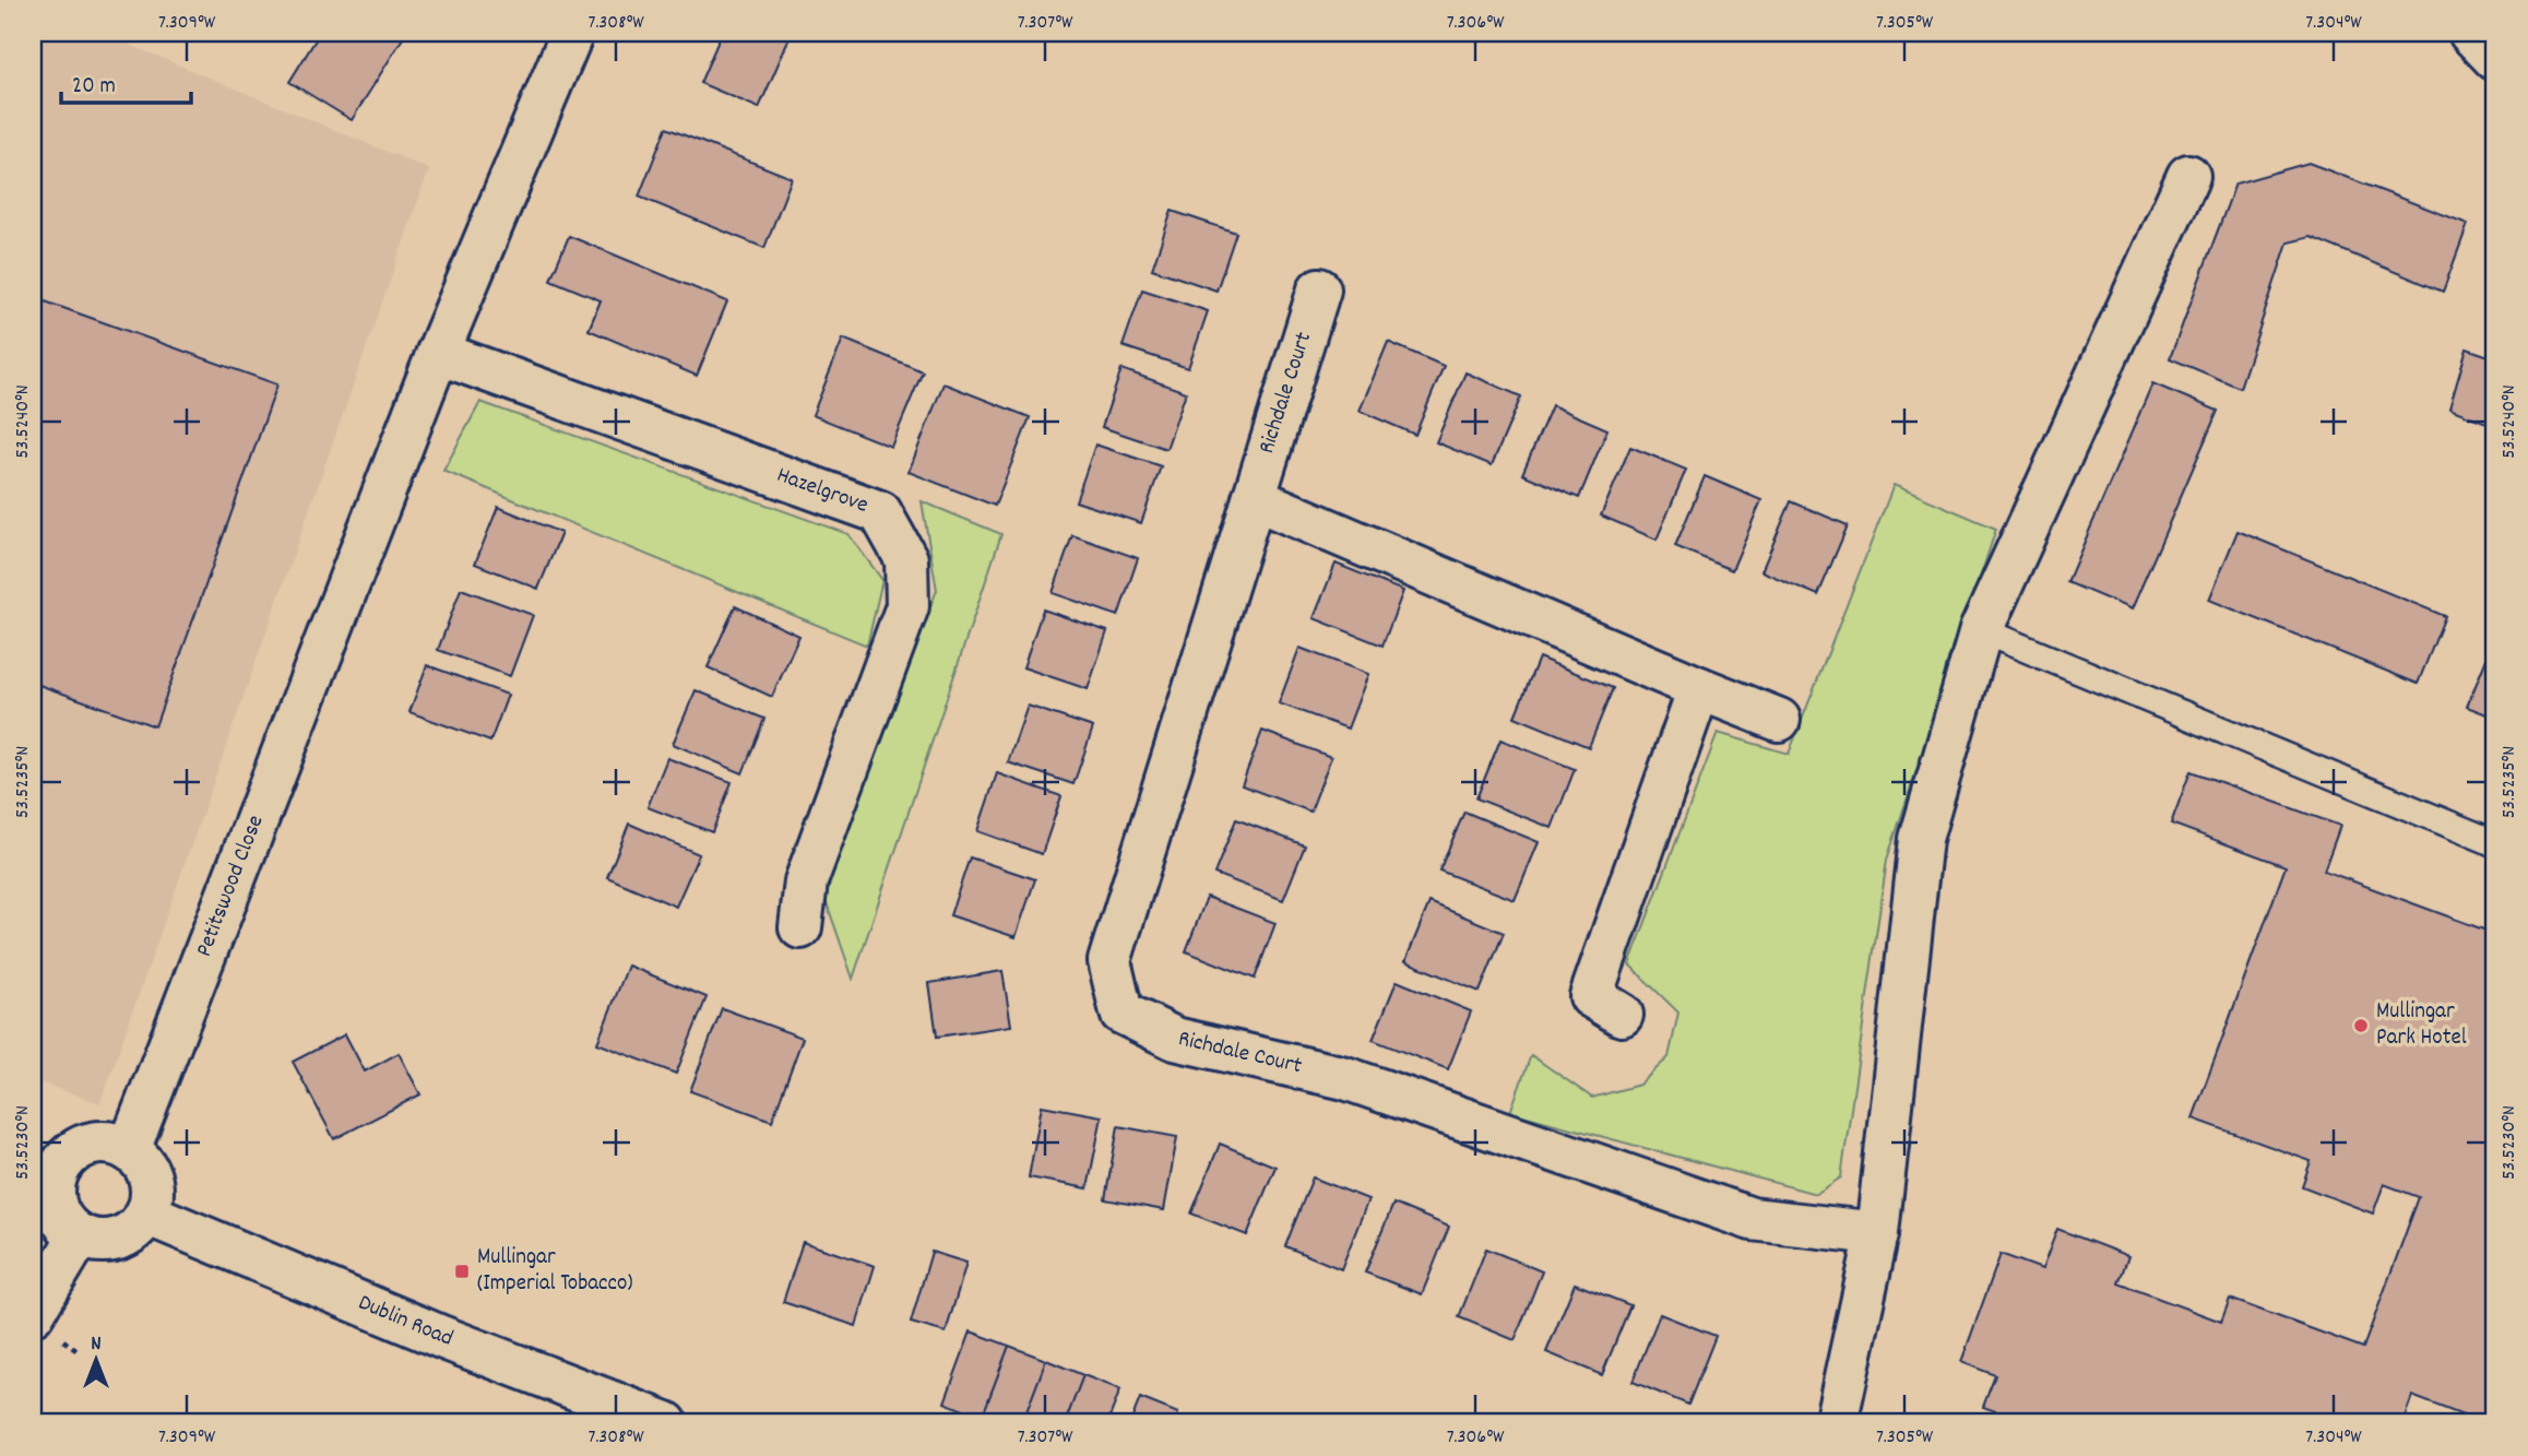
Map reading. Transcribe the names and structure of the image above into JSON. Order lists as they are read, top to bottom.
{
  "streets": {
    "main road": [
      "Richdale Court",
      "Hazelgrove",
      "Petitswood Close",
      "Dublin Road"
    ]
  },
  "crossings": [
    ["Hazelgrove", "Petitswood Close"],
    ["Petitswood Close", "Dublin Road"]
  ],
  "places": {
    "other": ["Mullingar Park Hotel"],
    "transit": ["Mullingar (Imperial Tobacco)"]
  },
  "scale_bar": "20 m",
  "north": "top",
  "coordinates": [
    "7.309°W",
    "7.308°W",
    "7.307°W",
    "7.306°W",
    "7.305°W",
    "7.304°W",
    "53.5240°N",
    "53.5235°N",
    "53.5230°N"
  ]
}
